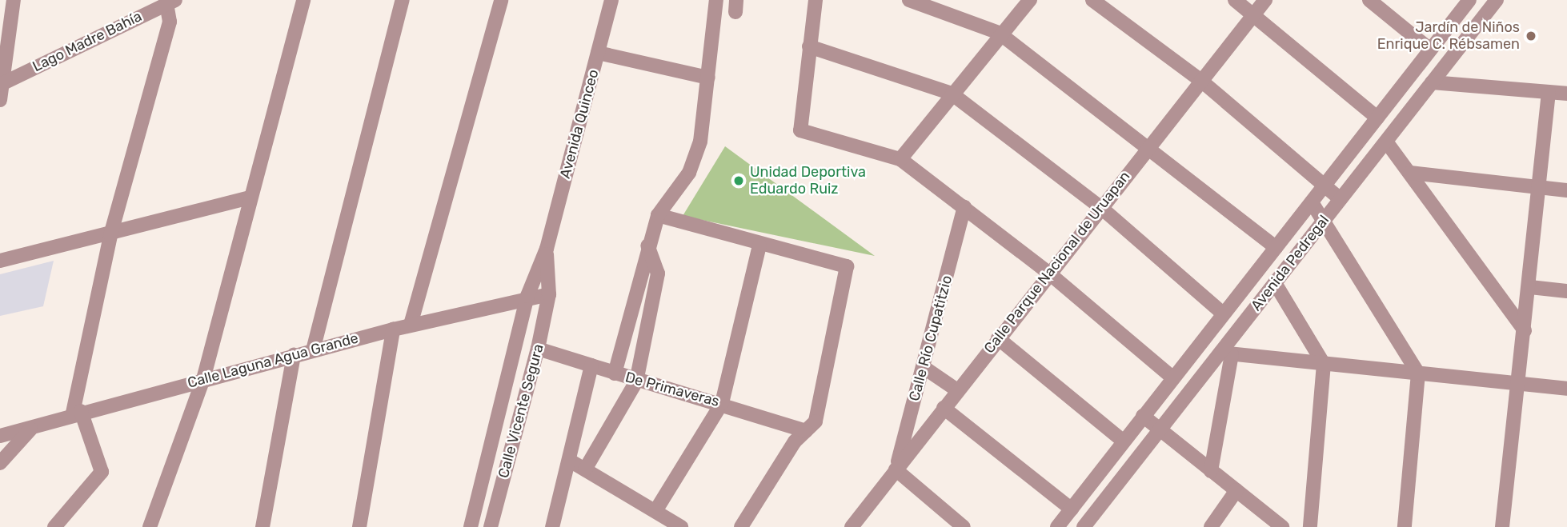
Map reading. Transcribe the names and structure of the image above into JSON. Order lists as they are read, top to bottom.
{
  "streets": {
    "street": [
      "Lago Madre Bahía",
      "Avenida Quinceo",
      "Calle Parque Nacional de Uruapan",
      "Avenida Pedregal",
      "Calle Río Cupatitzio",
      "Calle Laguna Agua Grande",
      "De Primaveras",
      "Calle Vicente Segura"
    ]
  },
  "crossings": [
    ["Avenida Quinceo", "Calle Laguna Agua Grande"],
    ["Avenida Quinceo", "Calle Vicente Segura"],
    ["Calle Parque Nacional de Uruapan", "Calle Río Cupatitzio"],
    ["Calle Laguna Agua Grande", "Calle Vicente Segura"],
    ["De Primaveras", "Calle Vicente Segura"]
  ],
  "places": ["Jardín de Niños Enrique C. Rébsamen", "Unidad Deportiva Eduardo Ruiz"]
}
